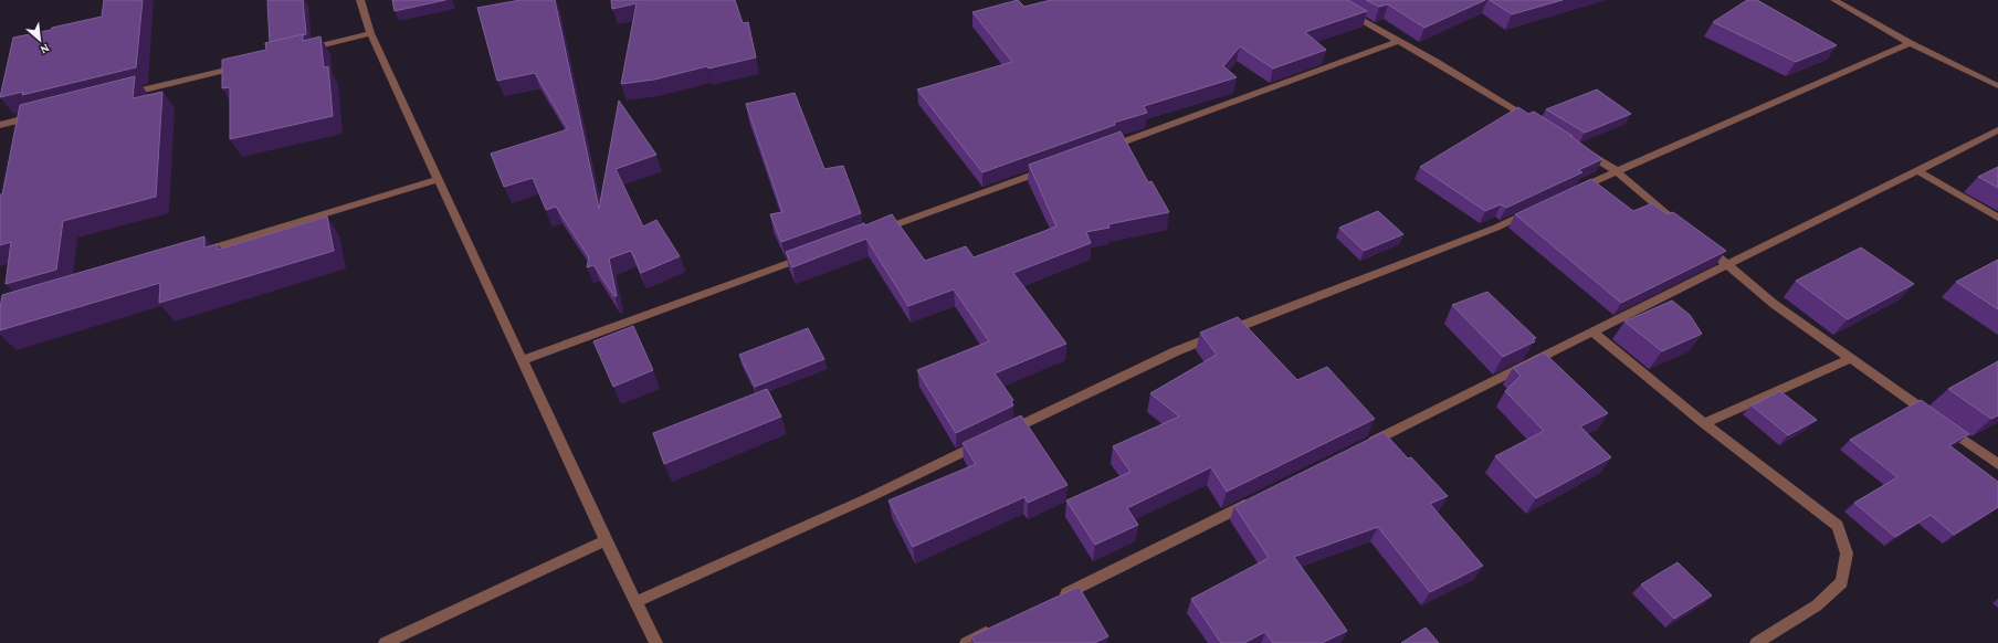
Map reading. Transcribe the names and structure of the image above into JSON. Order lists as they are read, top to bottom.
{
  "north": "bottom right"
}
